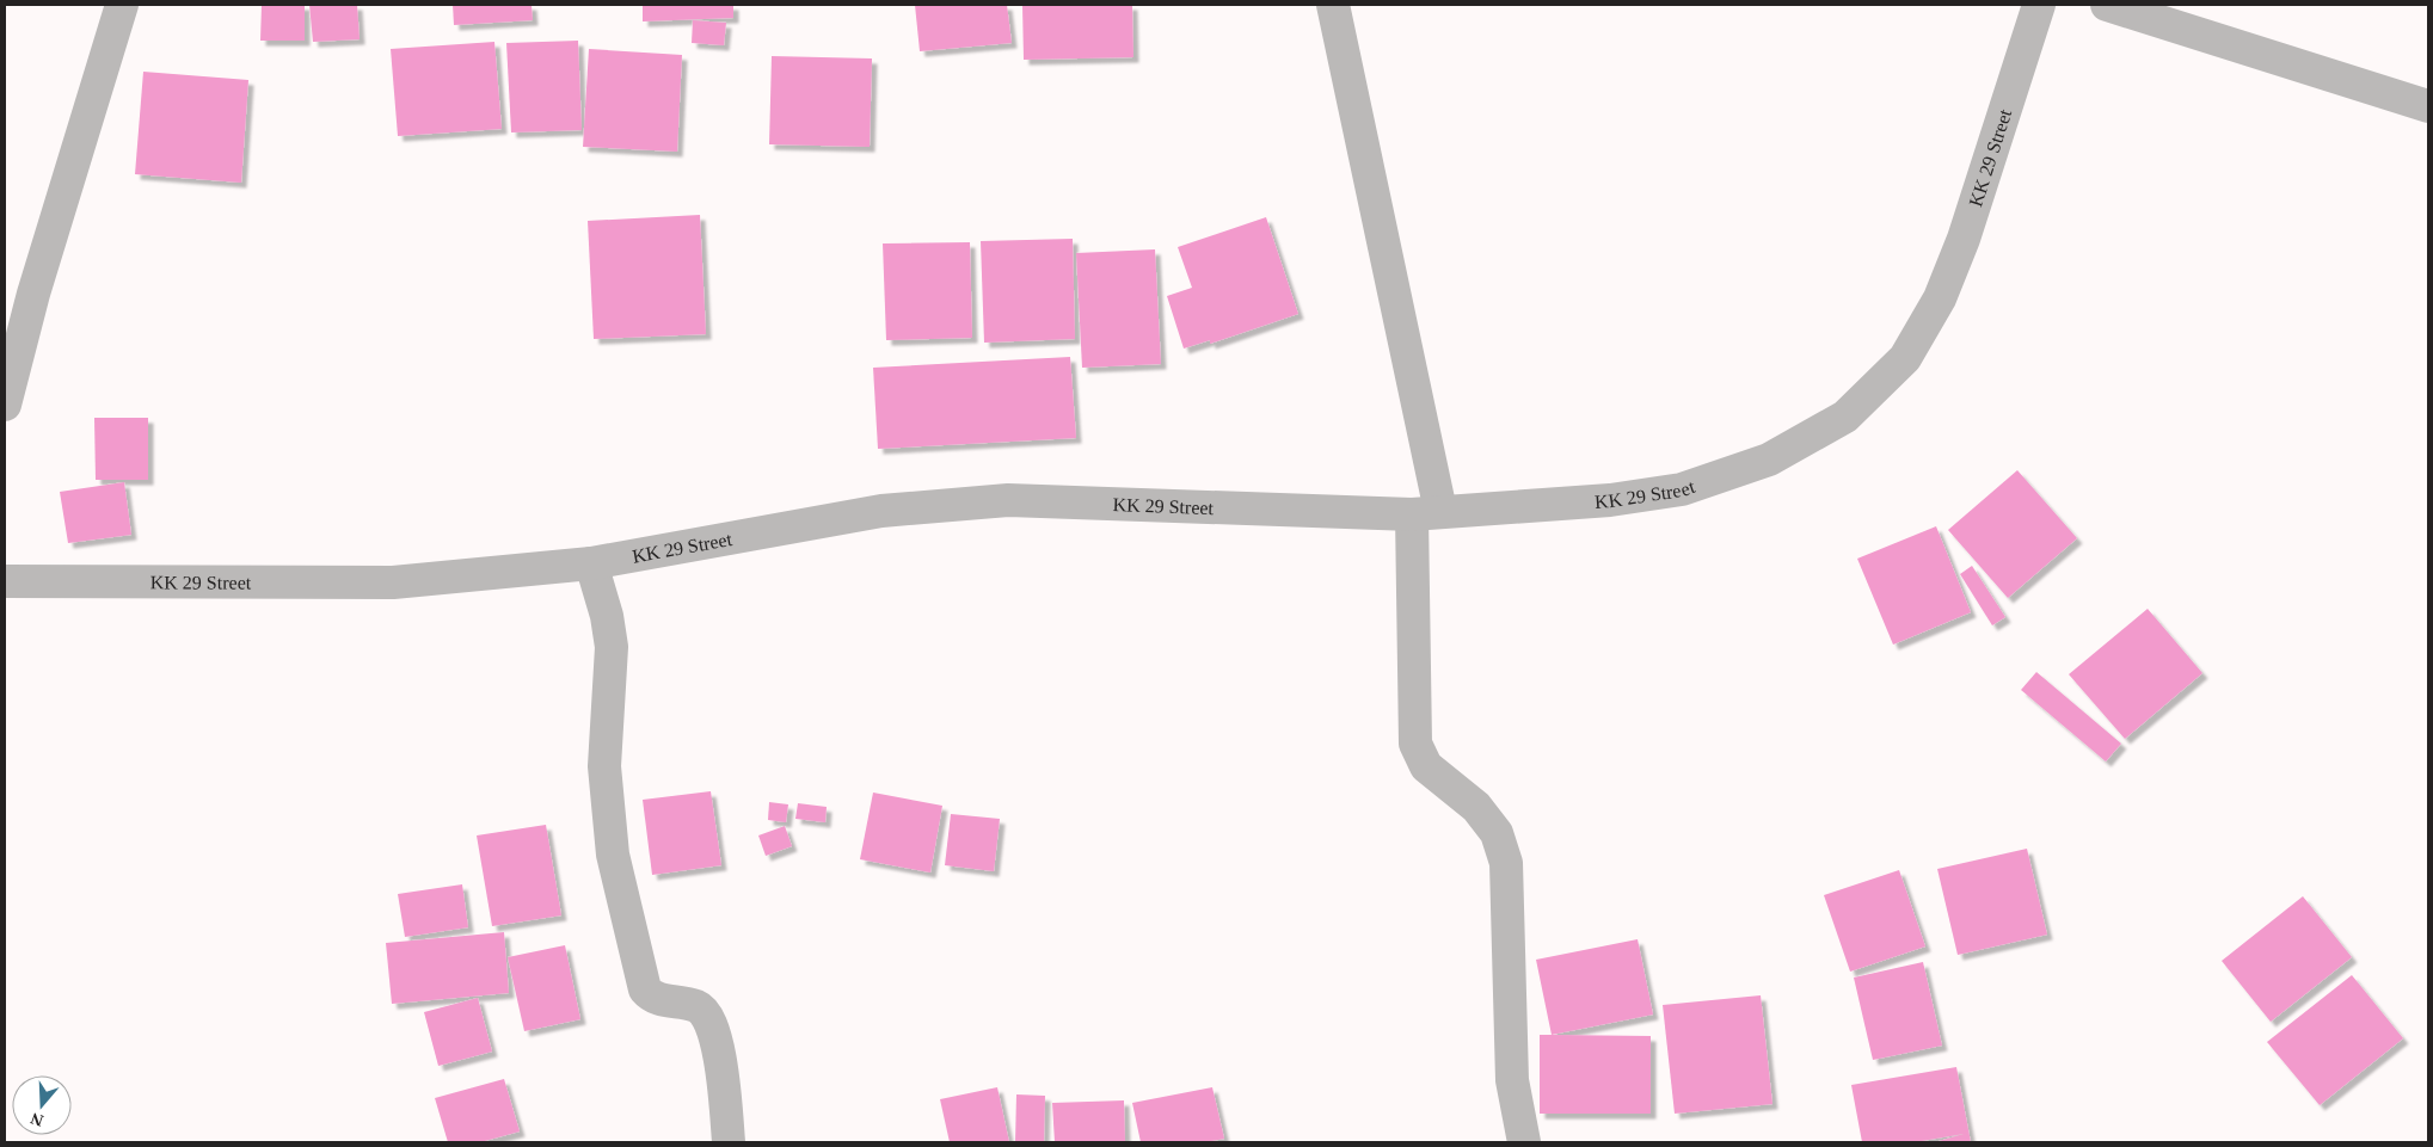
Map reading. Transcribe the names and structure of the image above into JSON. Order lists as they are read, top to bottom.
{
  "streets": {
    "street": ["KK 29 Street"]
  },
  "north": "bottom"
}
